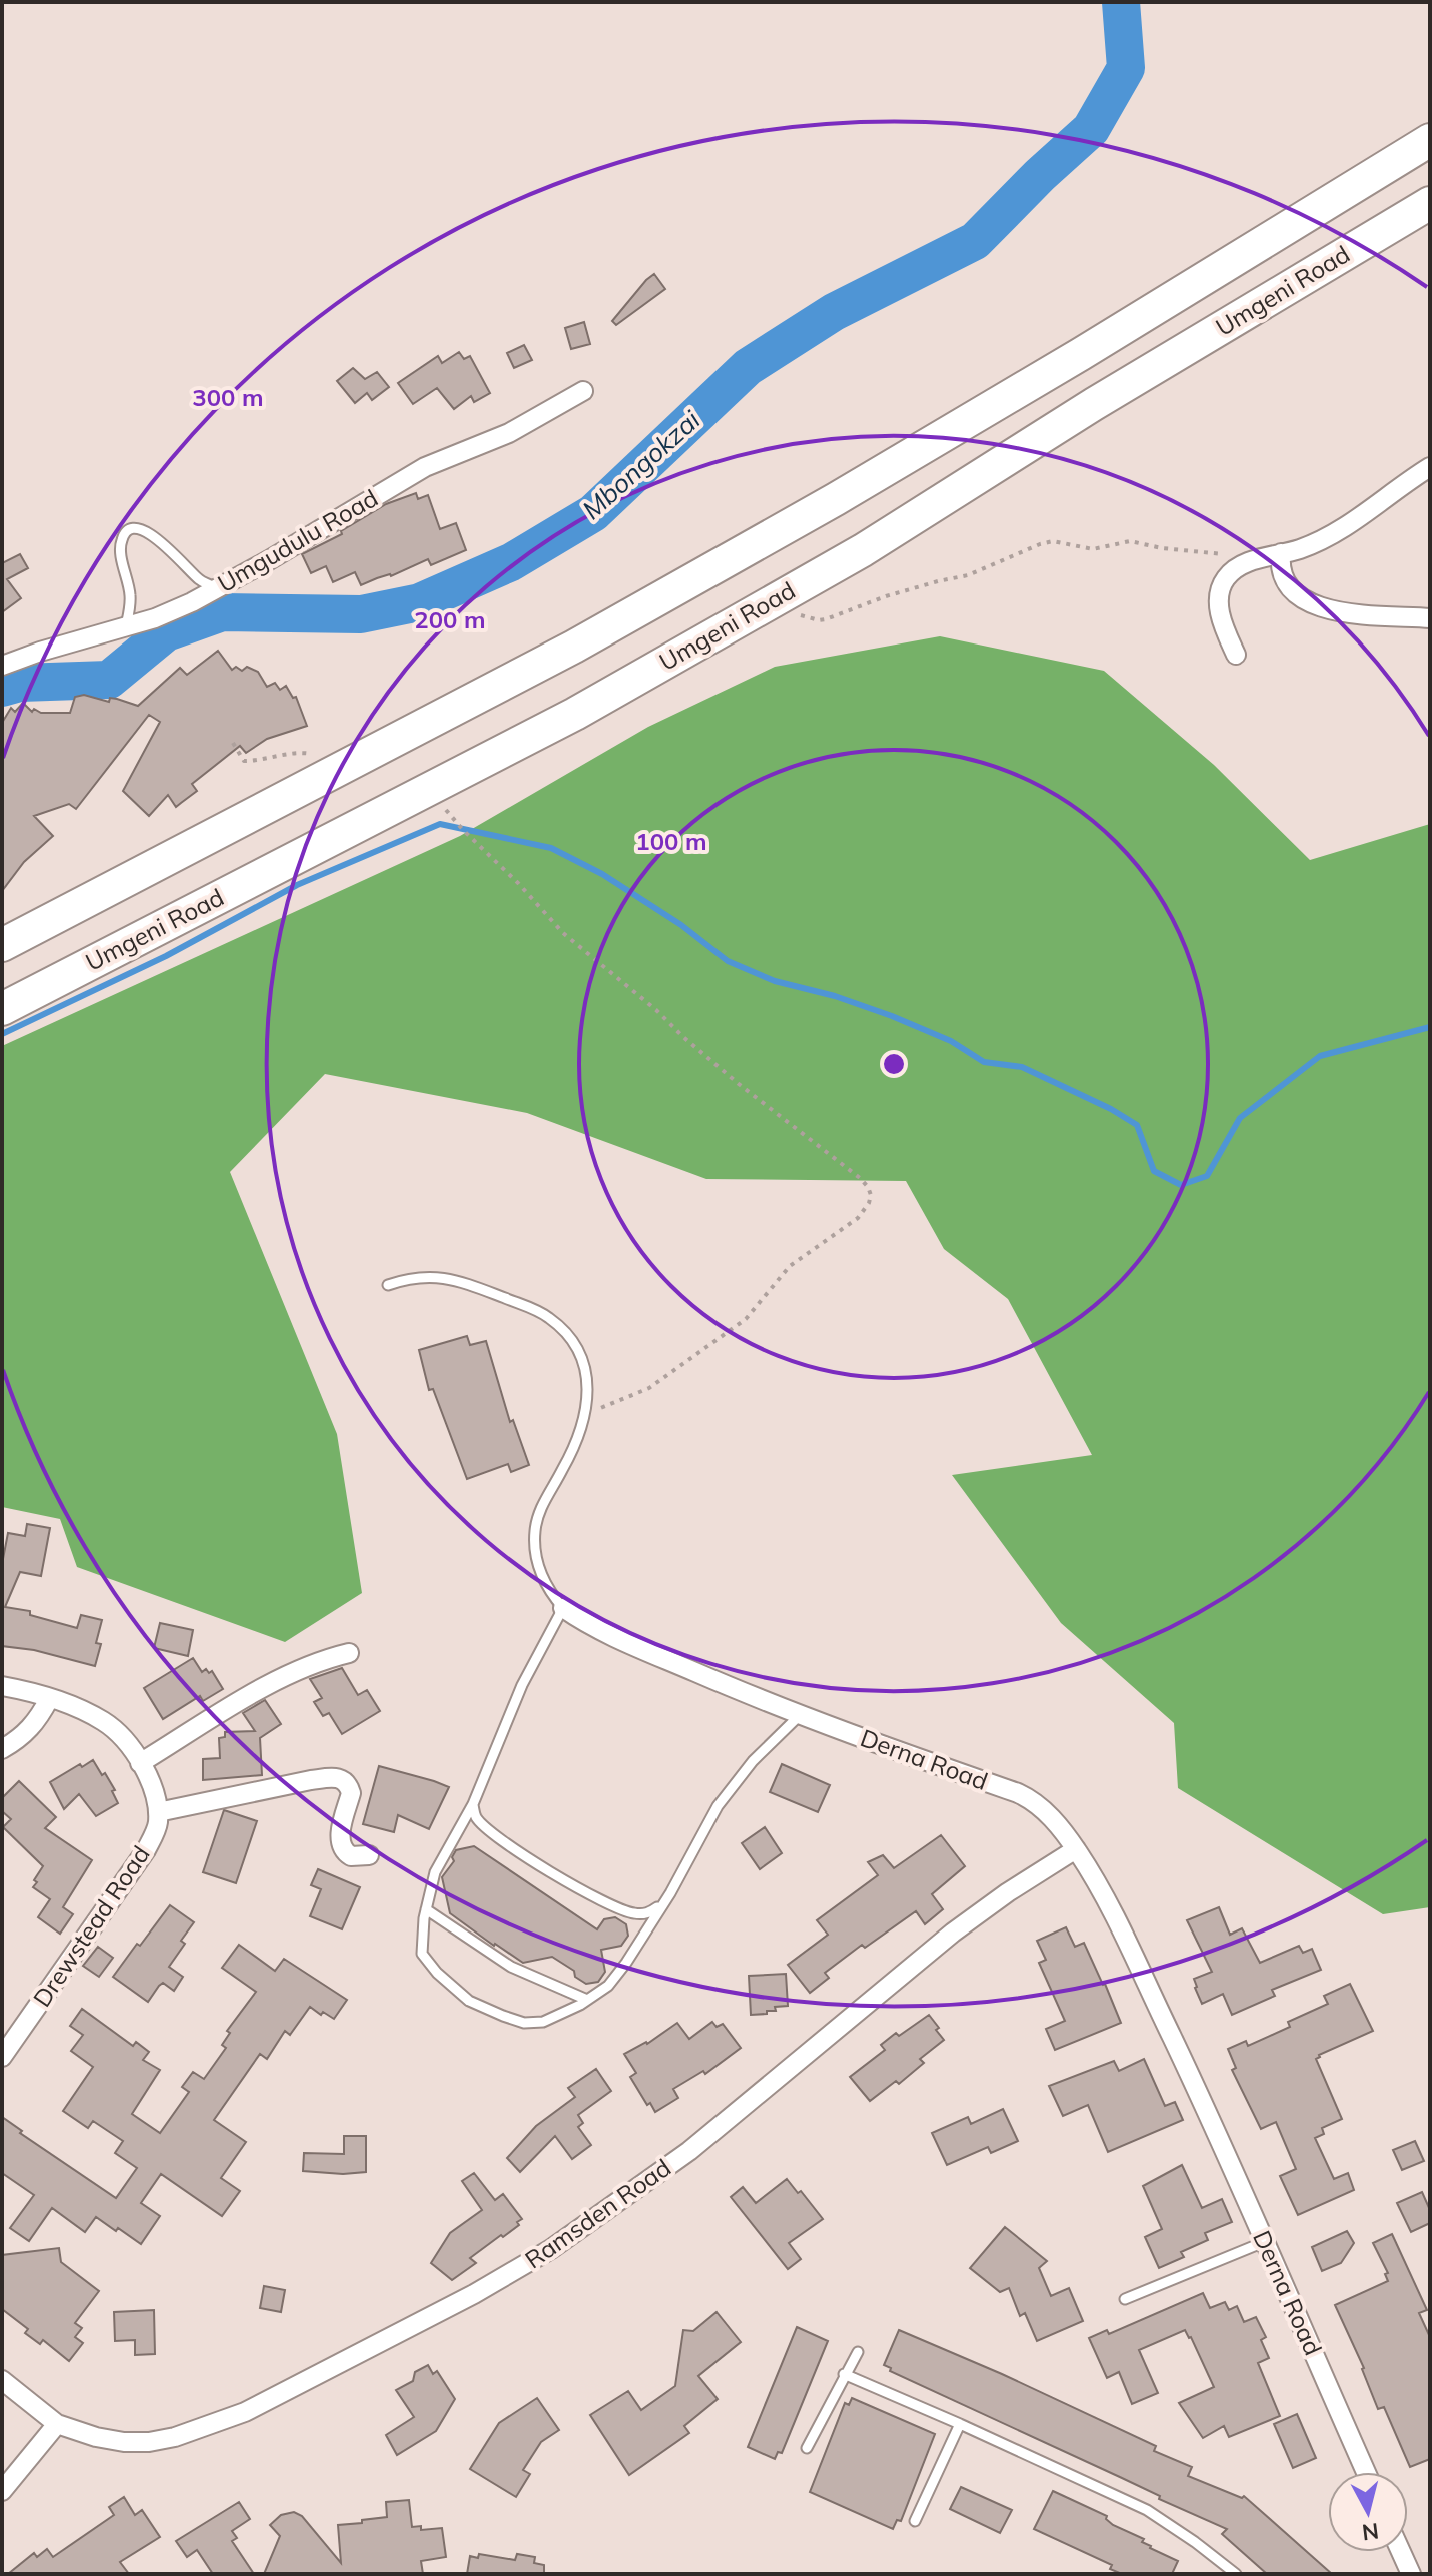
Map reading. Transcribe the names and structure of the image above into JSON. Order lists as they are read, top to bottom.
{
  "streets": {
    "highway": ["Umgeni Road"],
    "street": [
      "Umgudulu Road",
      "Derna Road",
      "Drewstead Road",
      "Ramsden Road"
    ]
  },
  "crossings": [
    ["Derna Road", "Ramsden Road"]
  ],
  "water": ["Mbongokzai"],
  "north": "bottom",
  "rings": ["300 m", "200 m", "100 m"]
}
